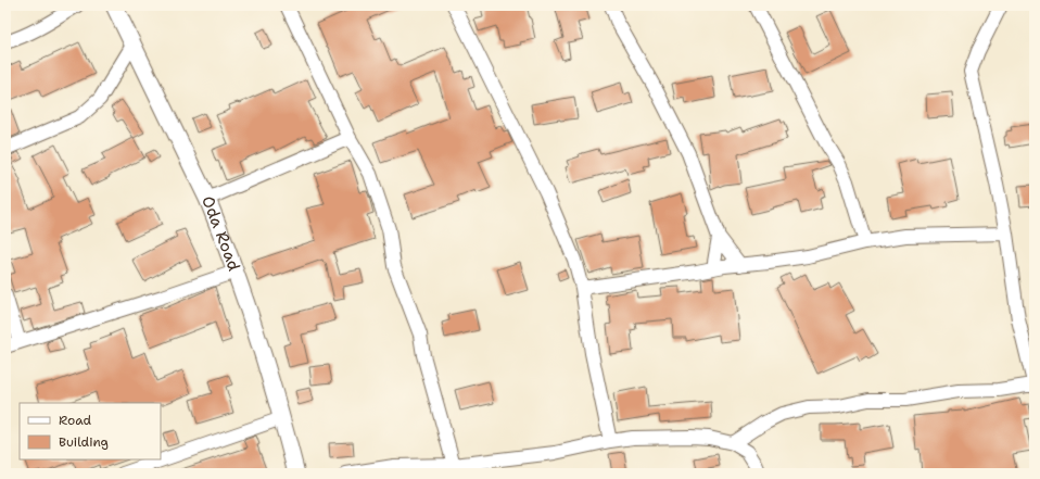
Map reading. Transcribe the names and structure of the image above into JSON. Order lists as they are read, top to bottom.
{
  "streets": {
    "street": ["Oda Road"]
  },
  "legend": ["Road", "Building"]
}
